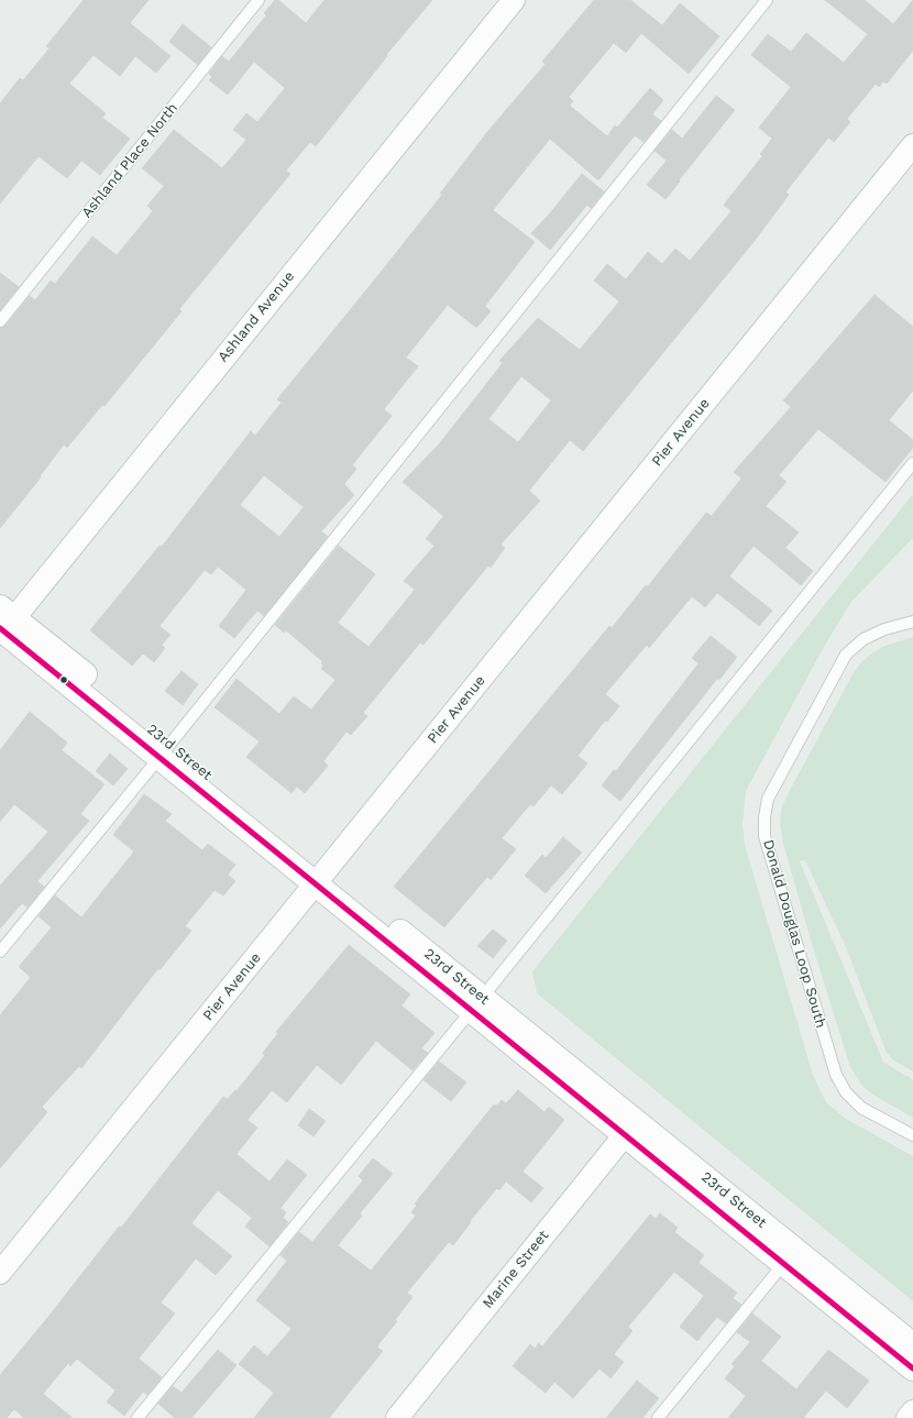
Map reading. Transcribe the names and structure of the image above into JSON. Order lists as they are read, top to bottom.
{
  "streets": {
    "street": [
      "Ashland Avenue",
      "Pier Avenue",
      "23rd Street",
      "Marine Street"
    ],
    "lane": ["Ashland Place North", "Donald Douglas Loop South"]
  },
  "crossings": [
    ["Ashland Avenue", "23rd Street"],
    ["Pier Avenue", "23rd Street"],
    ["23rd Street", "Marine Street"]
  ]
}
